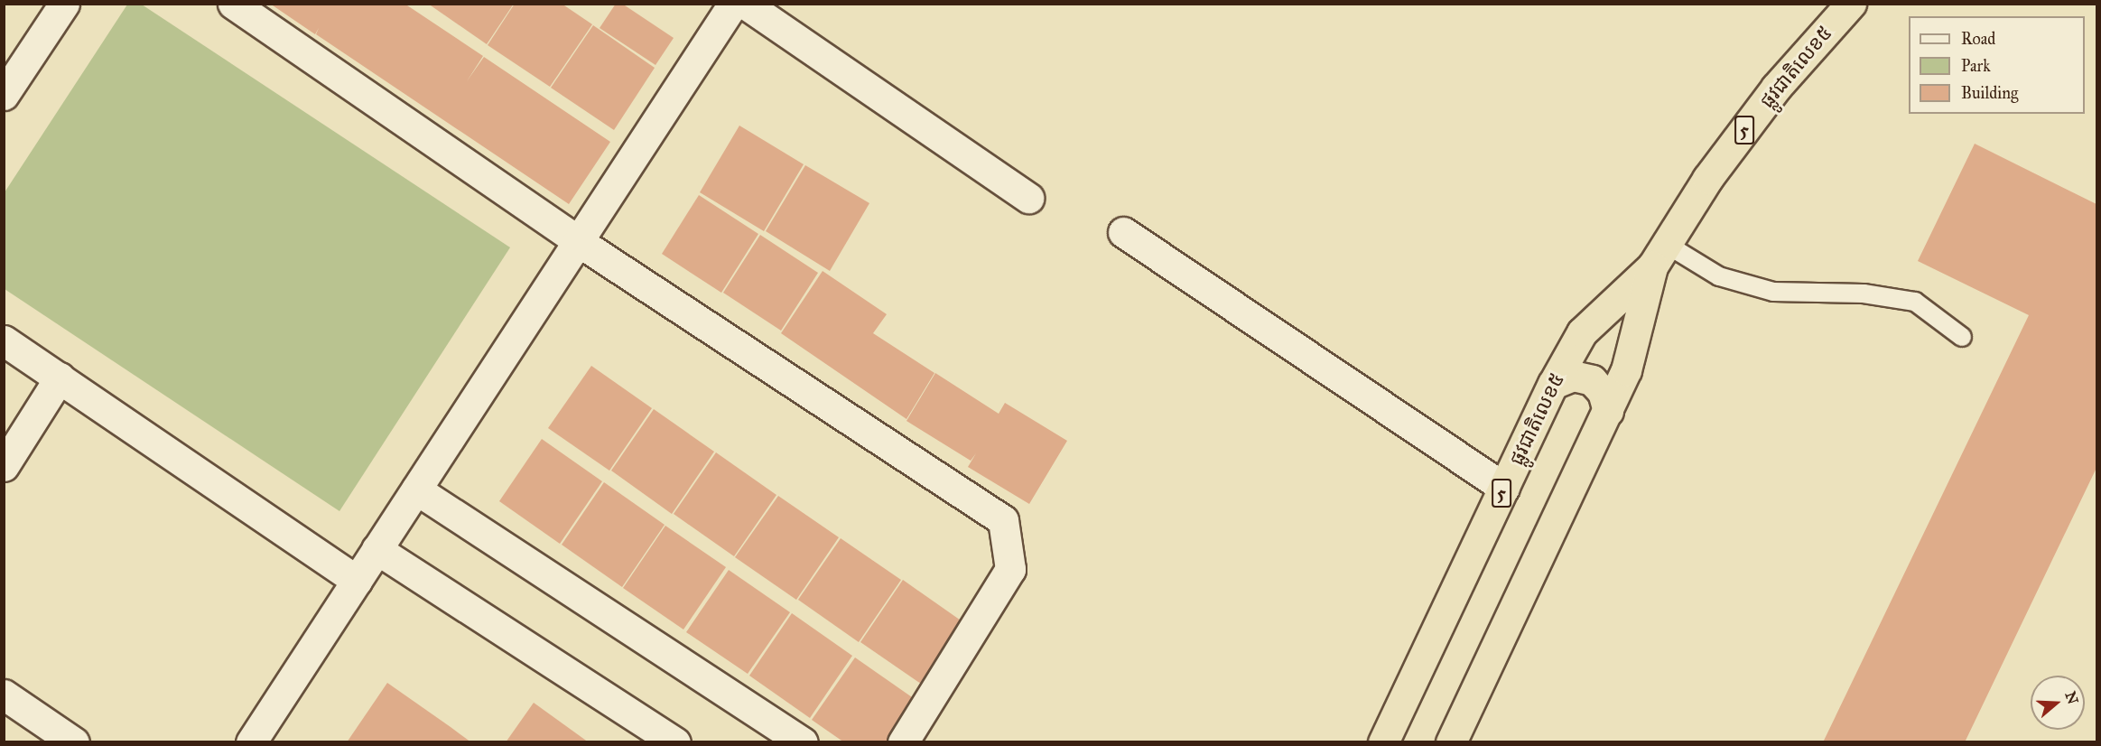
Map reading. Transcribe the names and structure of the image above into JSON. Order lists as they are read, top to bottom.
{
  "streets": {
    "highway": ["ផ្លូវជាតិលេខ៥", "5"]
  },
  "legend": ["Road", "Park", "Building"],
  "north": "right"
}
